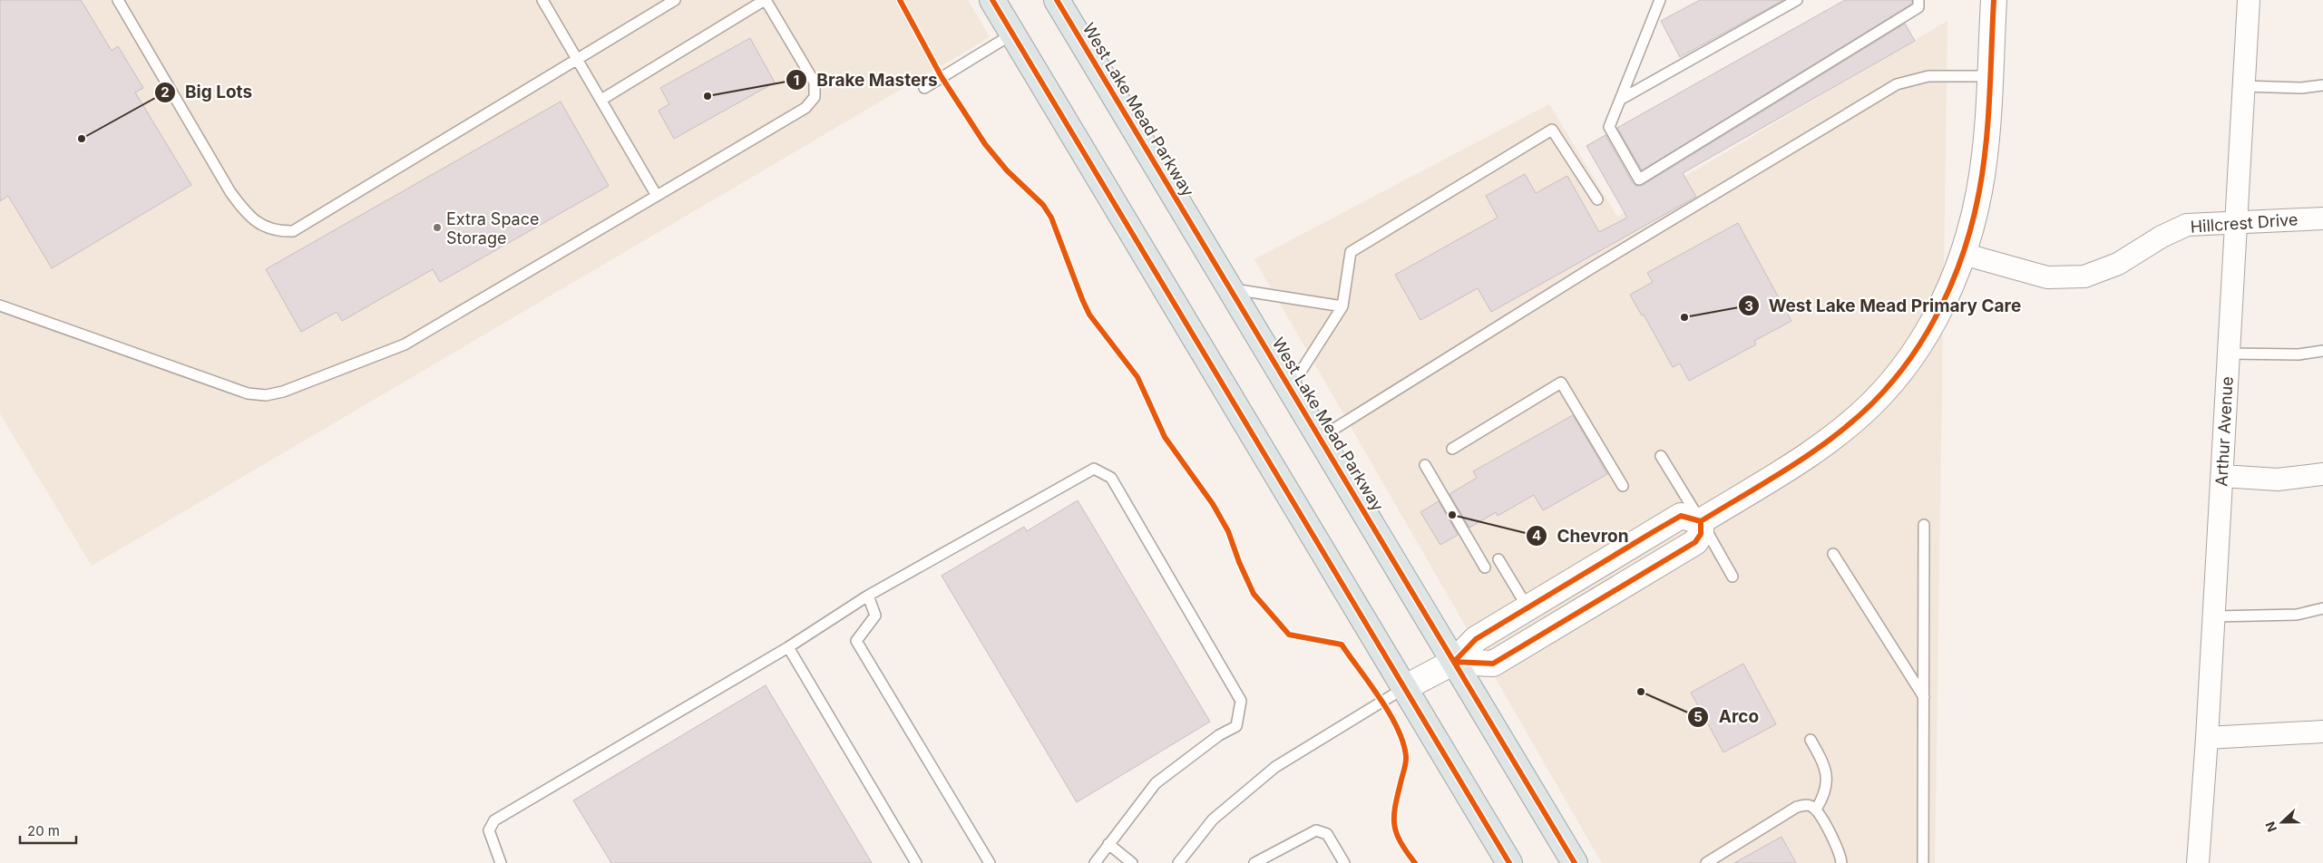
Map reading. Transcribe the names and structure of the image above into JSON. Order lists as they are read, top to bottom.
{
  "streets": {
    "main road": ["West Lake Mead Parkway"],
    "street": ["Hillcrest Drive", "Arthur Avenue"]
  },
  "crossings": [
    ["Hillcrest Drive", "Arthur Avenue"]
  ],
  "places": [
    "Brake Masters",
    "Big Lots",
    "Extra Space Storage",
    "West Lake Mead Primary Care",
    "Chevron",
    "Arco"
  ],
  "scale_bar": "20 m",
  "north": "left"
}
